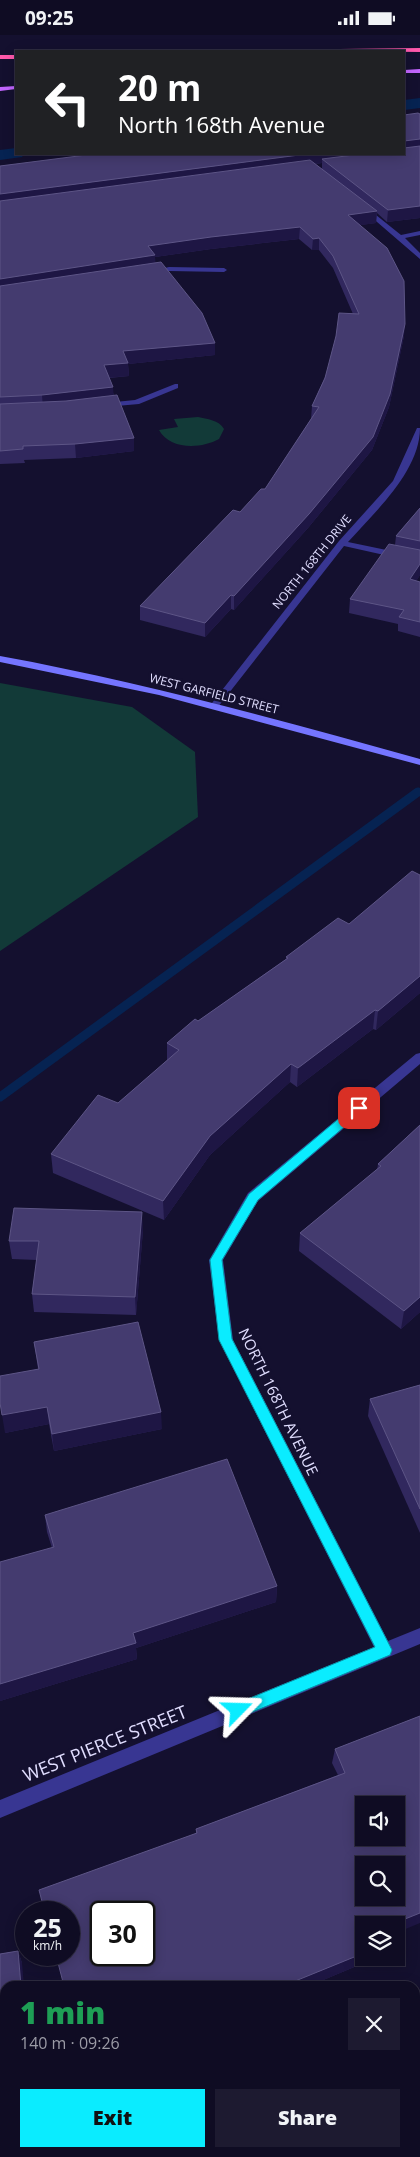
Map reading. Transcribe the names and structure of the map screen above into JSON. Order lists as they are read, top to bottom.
{
  "streets": {
    "street": [
      "NORTH 168TH DRIVE",
      "WEST GARFIELD STREET",
      "NORTH 168TH AVENUE",
      "WEST PIERCE STREET"
    ]
  },
  "crossings": [
    ["NORTH 168TH DRIVE", "WEST GARFIELD STREET"],
    ["NORTH 168TH AVENUE", "WEST PIERCE STREET"]
  ],
  "page": {
    "status": "09:25",
    "turn": ["20 m", "North 168th Avenue"],
    "speed": "25 km/h",
    "limit": "30",
    "heading": ["1 min", "140 m · 09:26"],
    "buttons": ["Exit", "Share"]
  }
}
